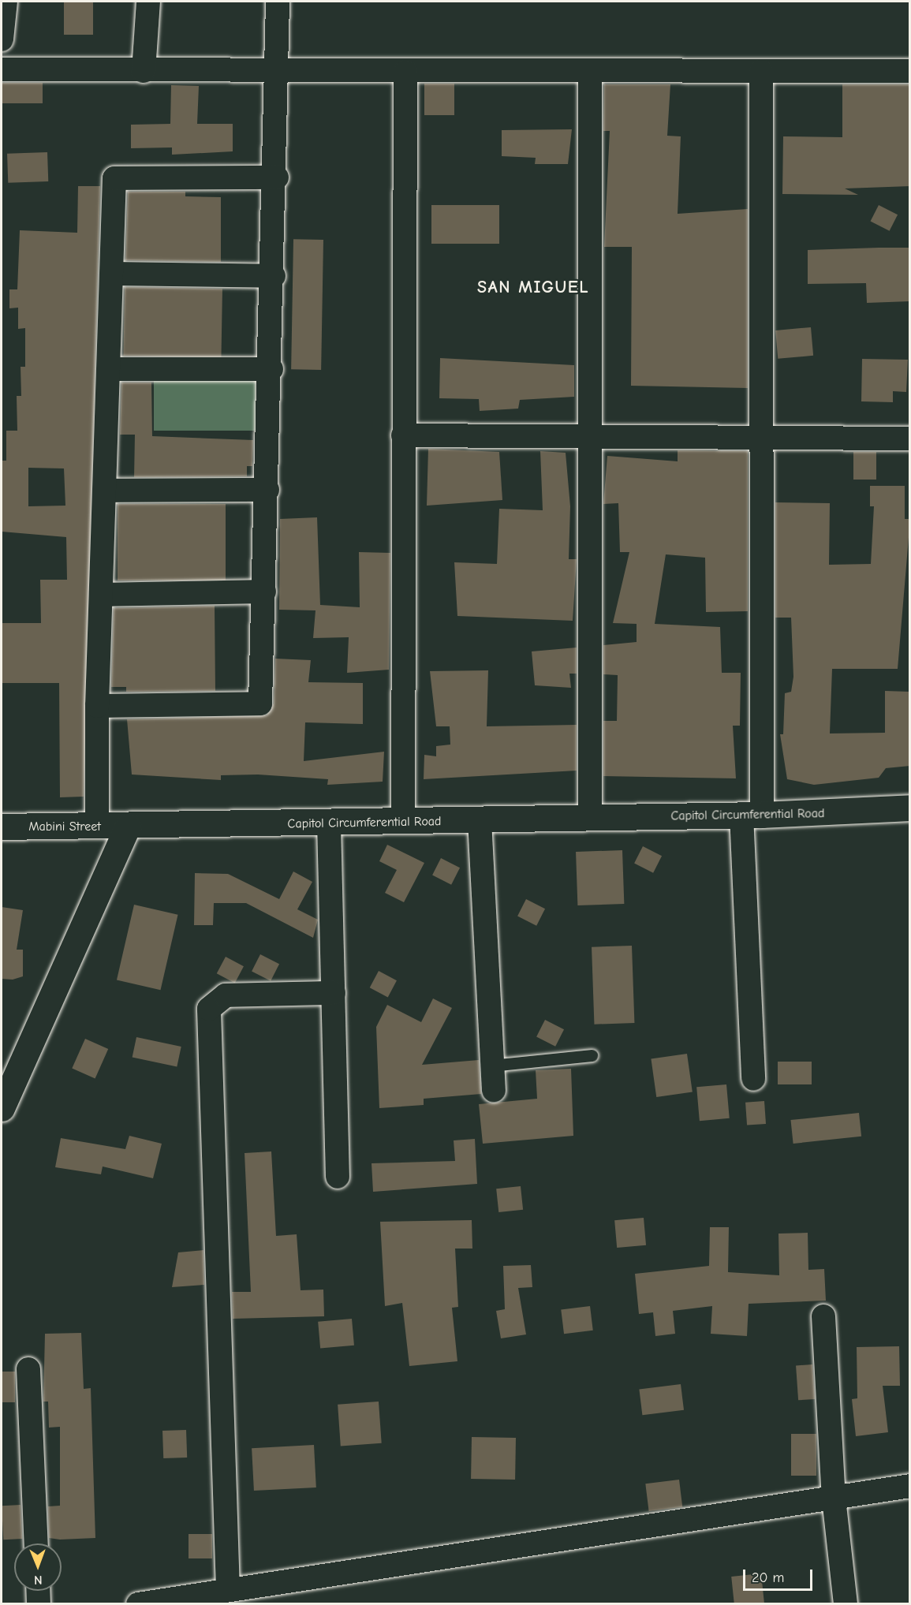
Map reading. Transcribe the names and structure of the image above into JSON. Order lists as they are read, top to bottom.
{
  "streets": {
    "main road": ["Capitol Circumferential Road", "Mabini Street"]
  },
  "crossings": [
    ["Capitol Circumferential Road", "Mabini Street"]
  ],
  "districts": ["SAN MIGUEL"],
  "scale_bar": "20 m",
  "north": "bottom"
}
